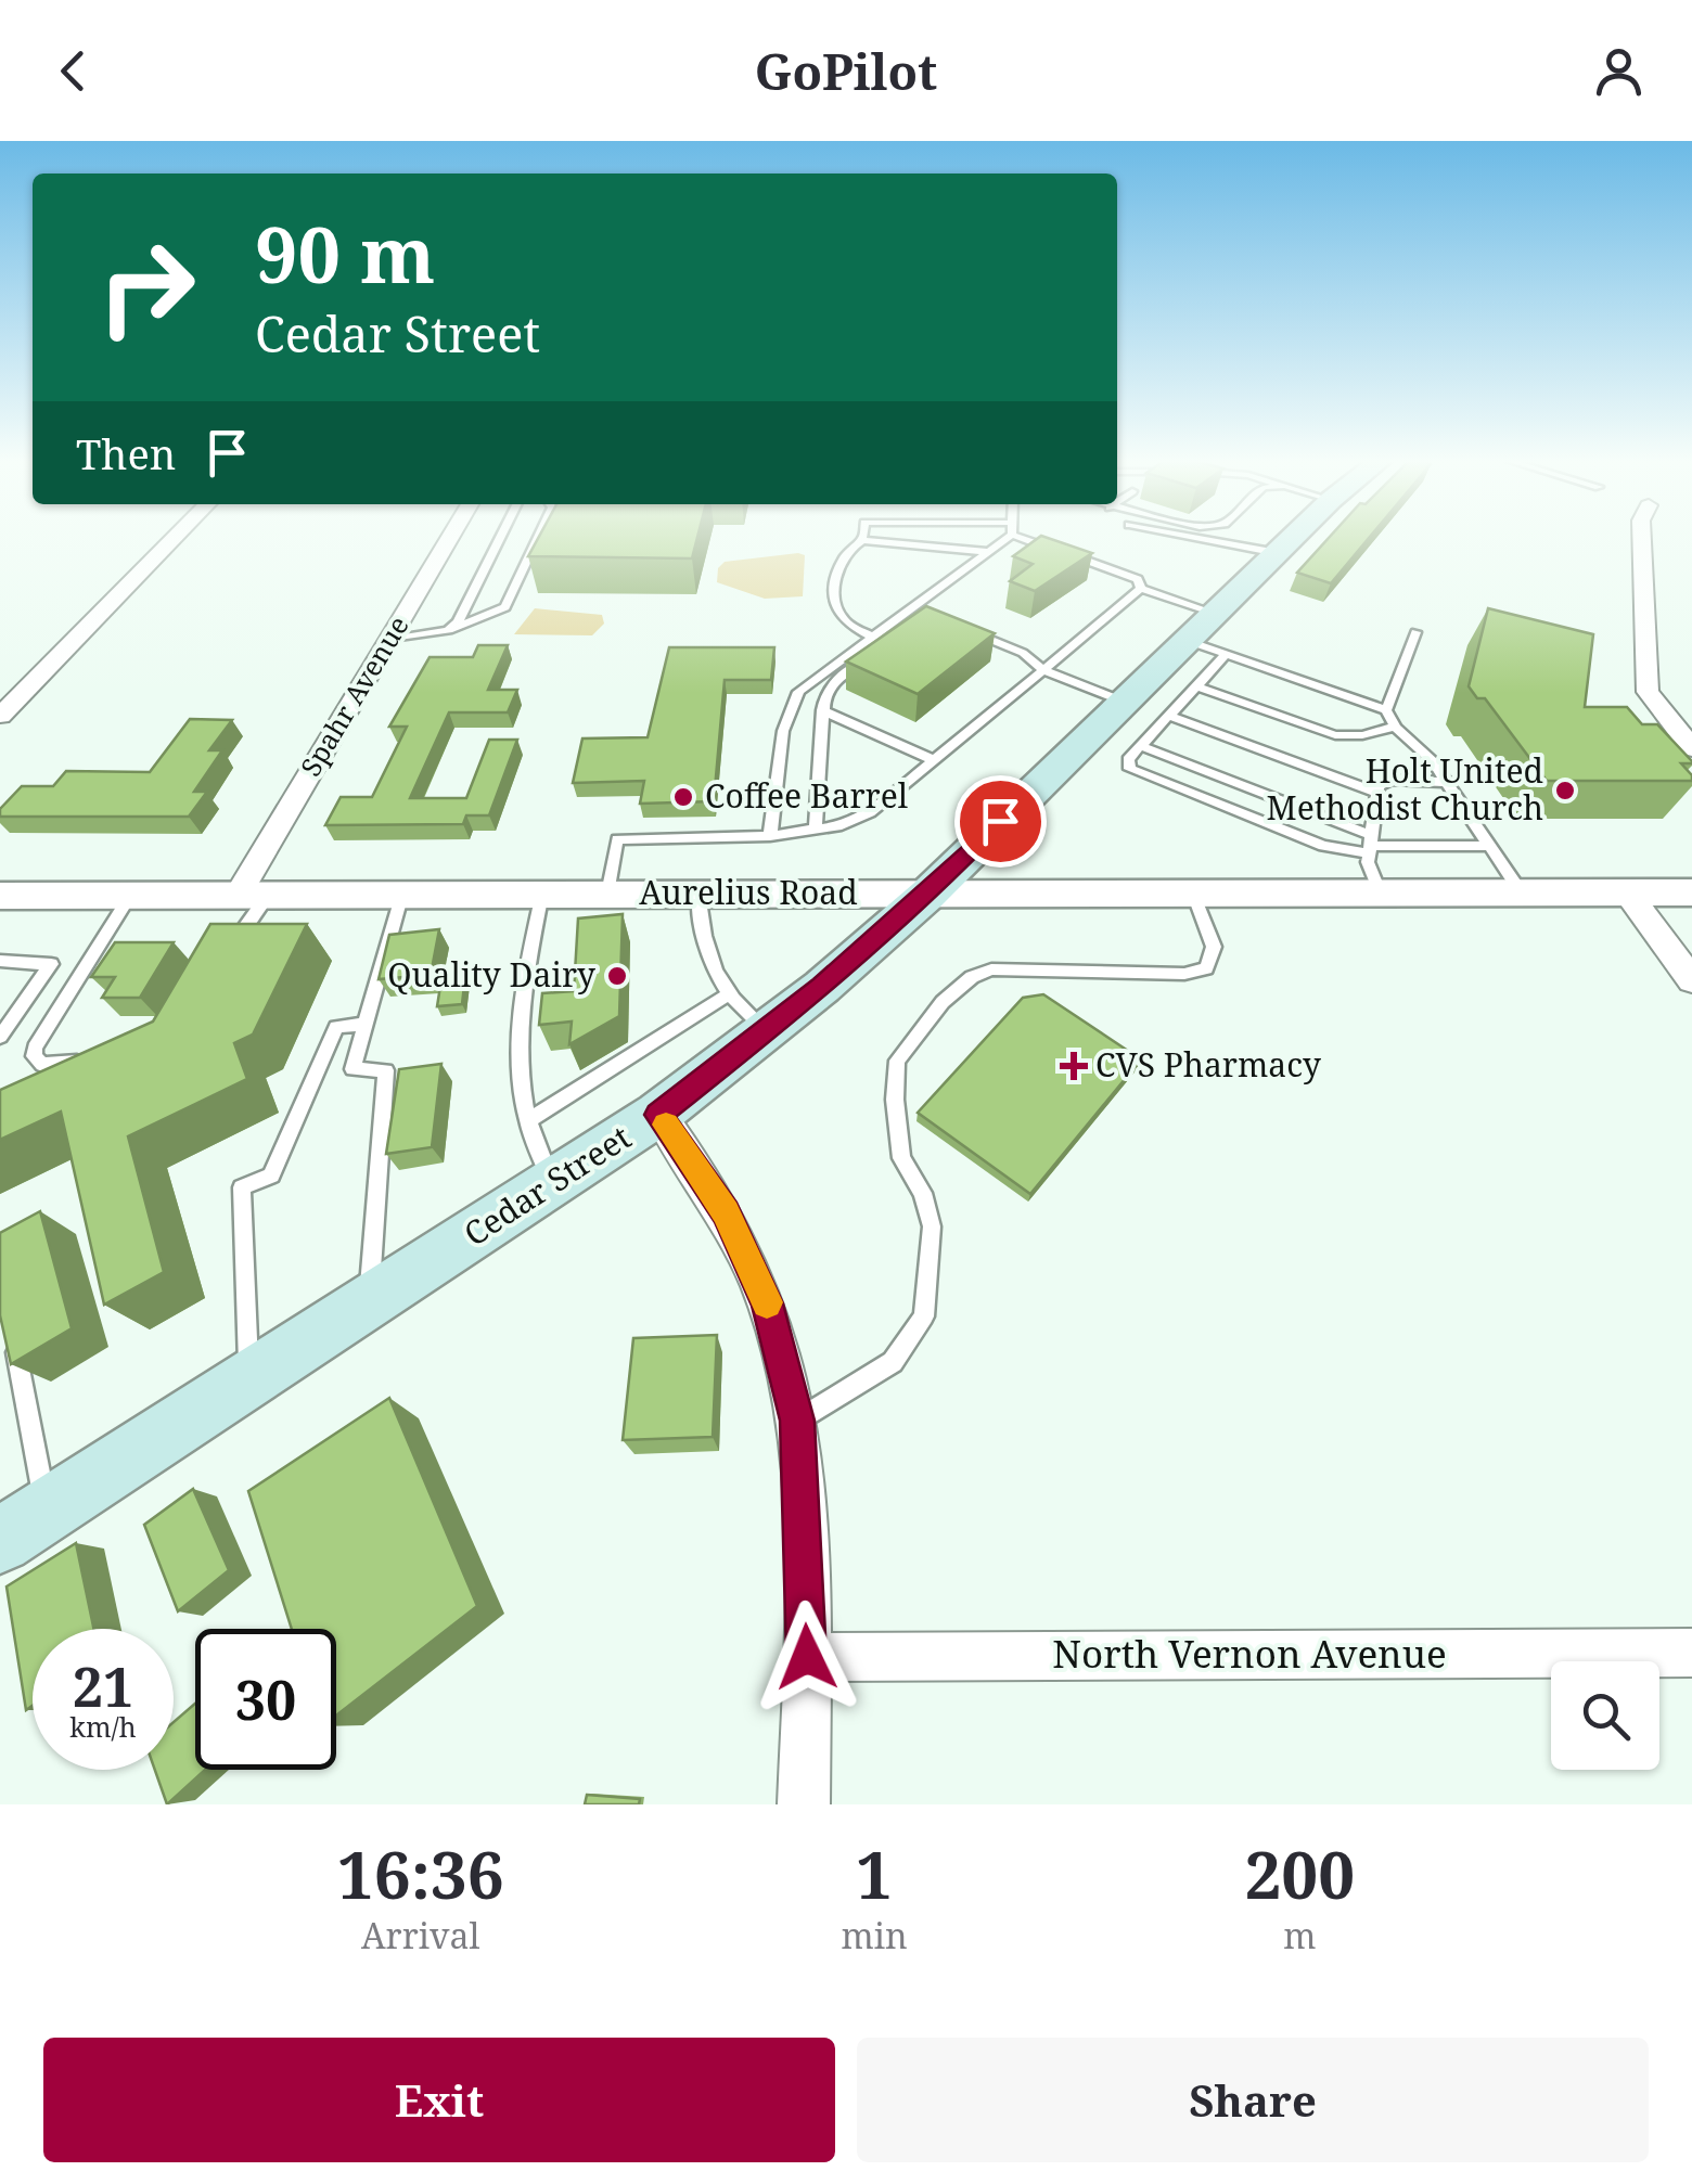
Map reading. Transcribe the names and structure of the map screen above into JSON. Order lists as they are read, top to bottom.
{
  "streets": {
    "main road": ["Cedar Street"],
    "street": ["Spahr Avenue", "Aurelius Road", "North Vernon Avenue"]
  },
  "crossings": [
    ["Spahr Avenue", "Aurelius Road"],
    ["Aurelius Road", "Cedar Street"]
  ],
  "places": {
    "other": ["Holt United Methodist Church", "Coffee Barrel", "Quality Dairy"],
    "health": ["CVS Pharmacy"]
  },
  "page": {
    "header": "GoPilot",
    "turn": ["90 m", "Cedar Street"],
    "then": "Then",
    "speed": "21 km/h",
    "limit": "30",
    "eta": [
      "16:36",
      "Arrival",
      "1",
      "min",
      "200",
      "m"
    ],
    "buttons": ["Exit", "Share"]
  }
}
